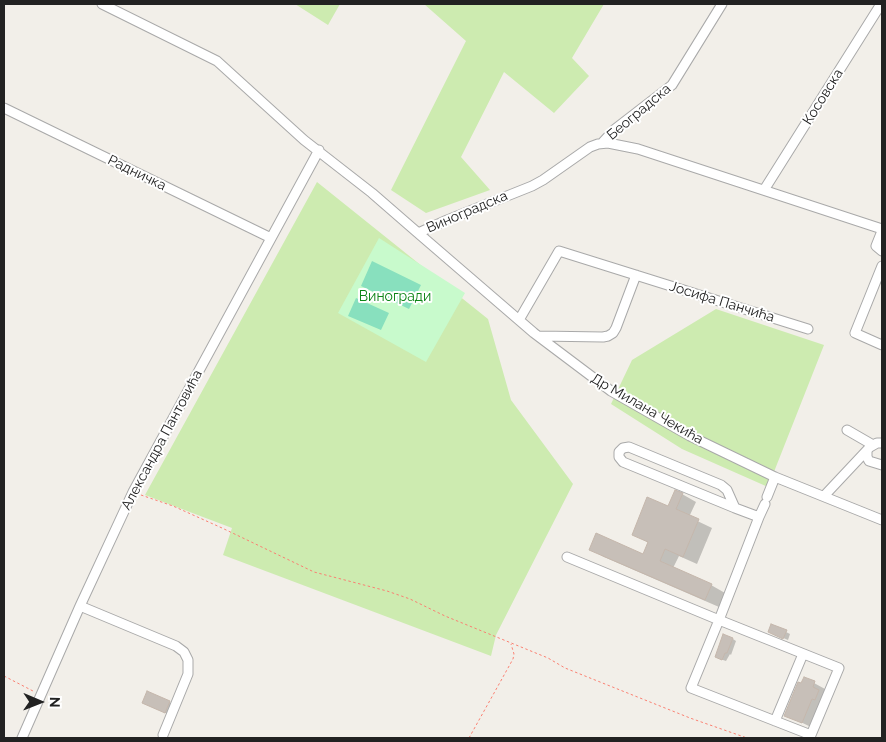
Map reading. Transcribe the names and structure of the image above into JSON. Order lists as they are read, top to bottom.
{
  "streets": {
    "street": [
      "Косовска",
      "Београдска",
      "Радничка",
      "Виноградска",
      "Јосифа Панчића",
      "Др Милана Чекића",
      "Александра Пантовића"
    ]
  },
  "crossings": [
    ["Београдска", "Виноградска"],
    ["Радничка", "Александра Пантовића"],
    ["Виноградска", "Др Милана Чекића"],
    ["Виноградска", "Александра Пантовића"],
    ["Јосифа Панчића", "Др Милана Чекића"]
  ],
  "parks": ["Виногради"],
  "north": "right"
}
